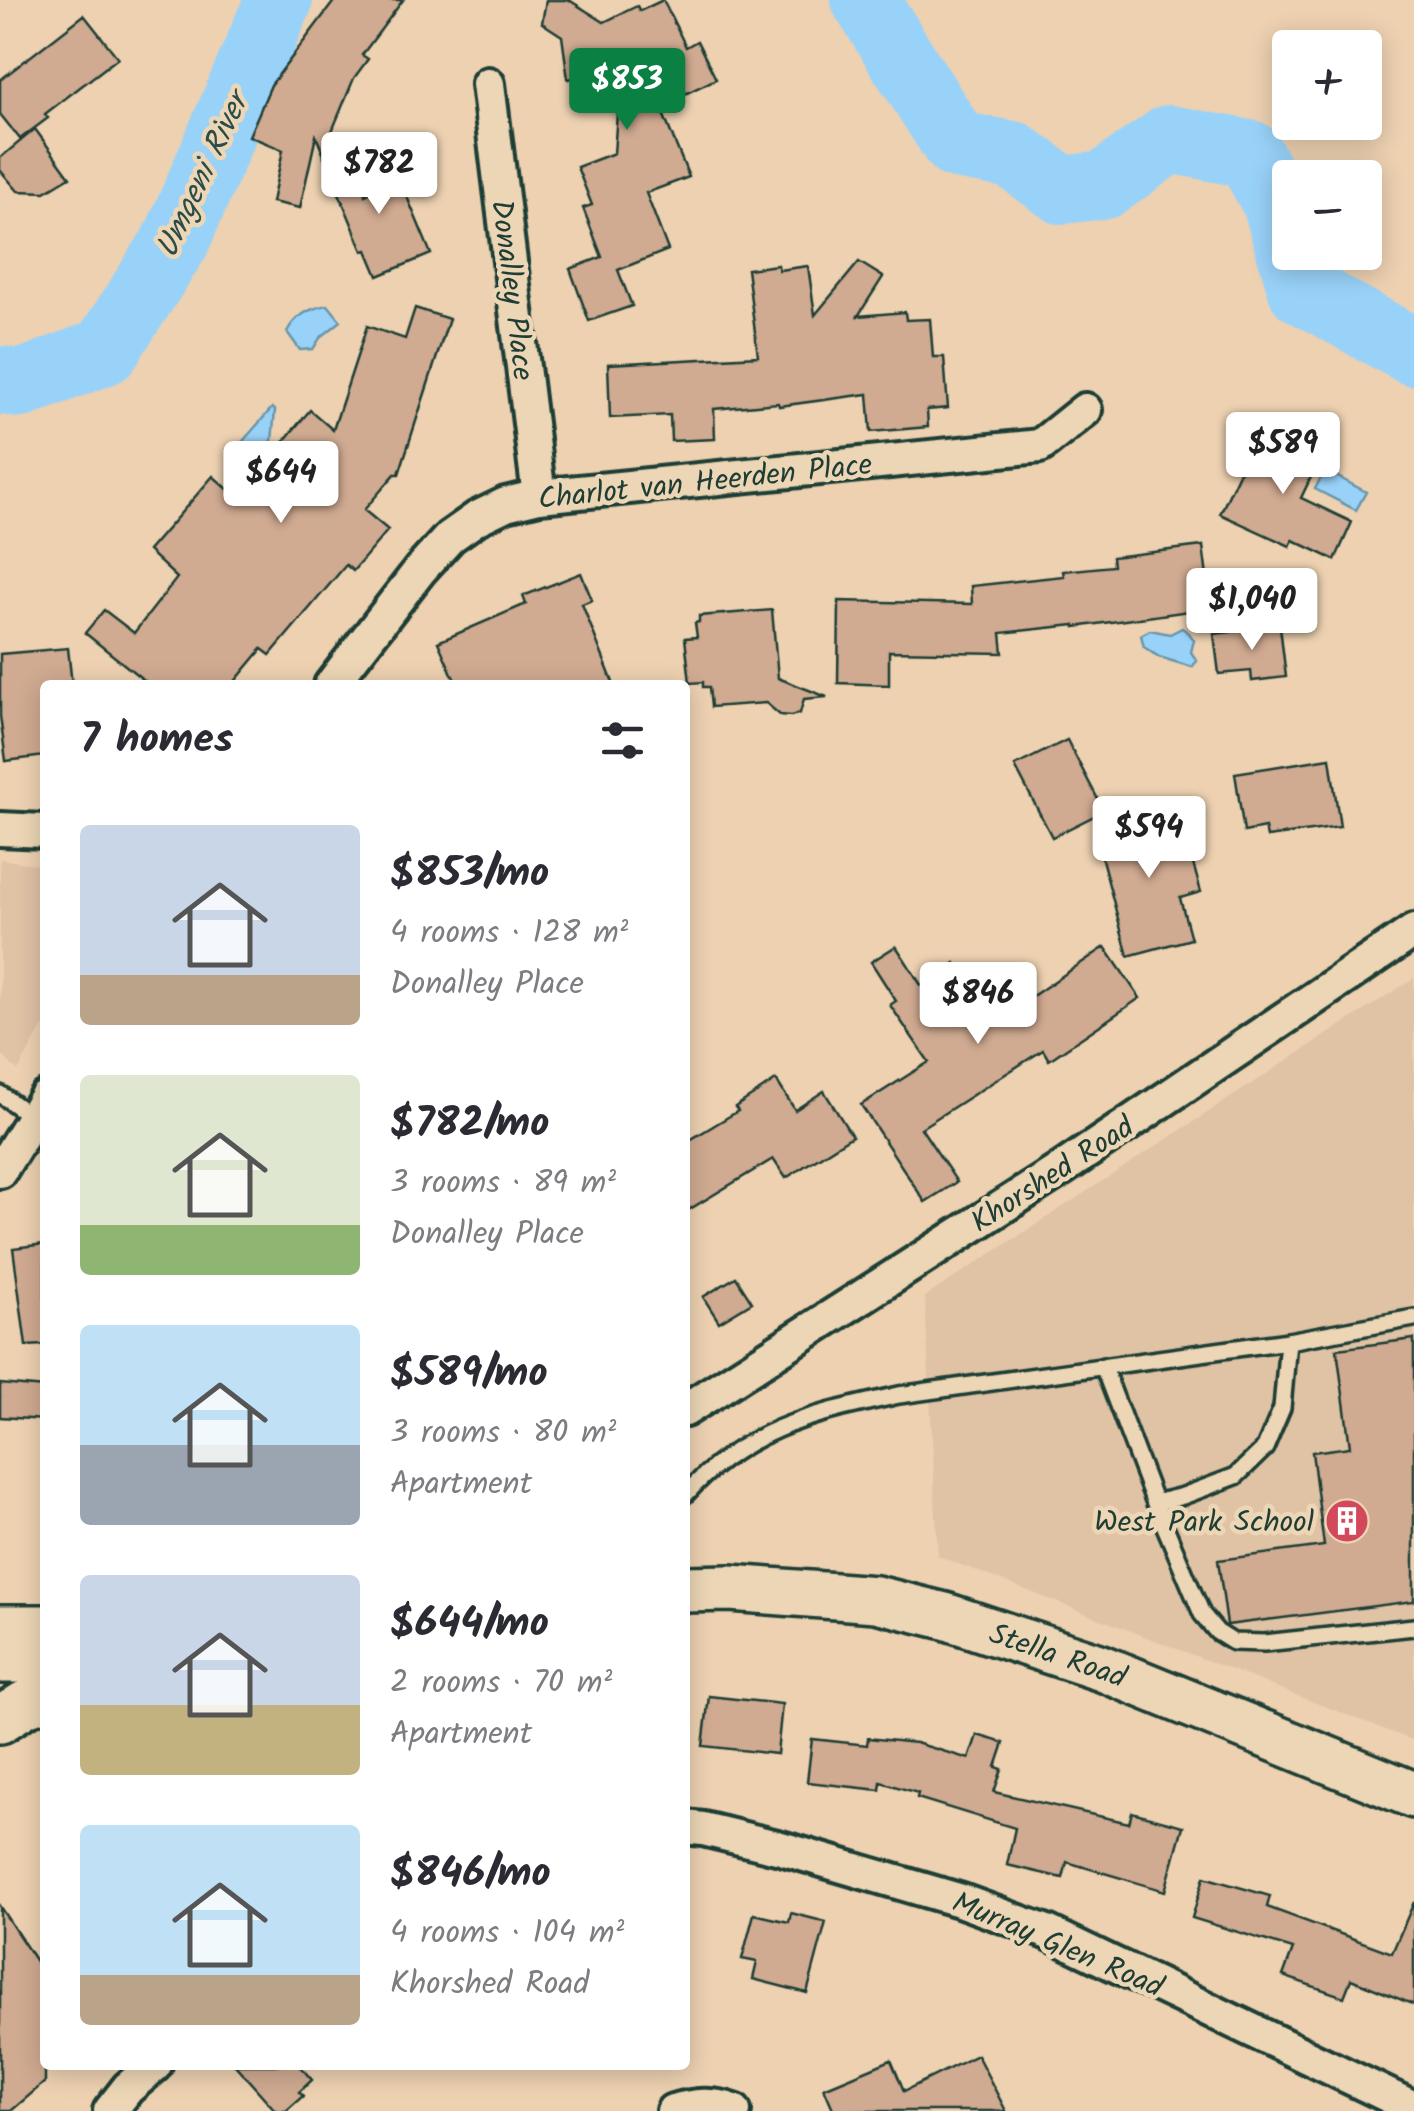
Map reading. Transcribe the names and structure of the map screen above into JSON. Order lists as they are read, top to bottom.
{
  "streets": {
    "main road": ["Stella Road"],
    "street": [
      "Donalley Place",
      "Charlot van Heerden Place",
      "Khorshed Road",
      "Murray Glen Road"
    ]
  },
  "crossings": [
    ["Donalley Place", "Charlot van Heerden Place"]
  ],
  "water": ["Umgeni River"],
  "places": {
    "building": ["West Park School"]
  },
  "page": {
    "map_buttons": ["+", "−"],
    "price": [
      "$853",
      "$782",
      "$589",
      "$644",
      "$1,040",
      "$594",
      "$846"
    ],
    "heading": "7 homes",
    "list": [
      {
        "name": "$853/mo",
        "note": "4 rooms · 128 m² · Donalley Place"
      },
      {
        "name": "$782/mo",
        "note": "3 rooms · 89 m² · Donalley Place"
      },
      {
        "name": "$589/mo",
        "note": "3 rooms · 80 m² · Apartment"
      },
      {
        "name": "$644/mo",
        "note": "2 rooms · 70 m² · Apartment"
      },
      {
        "name": "$846/mo",
        "note": "4 rooms · 104 m² · Khorshed Road"
      }
    ]
  }
}
